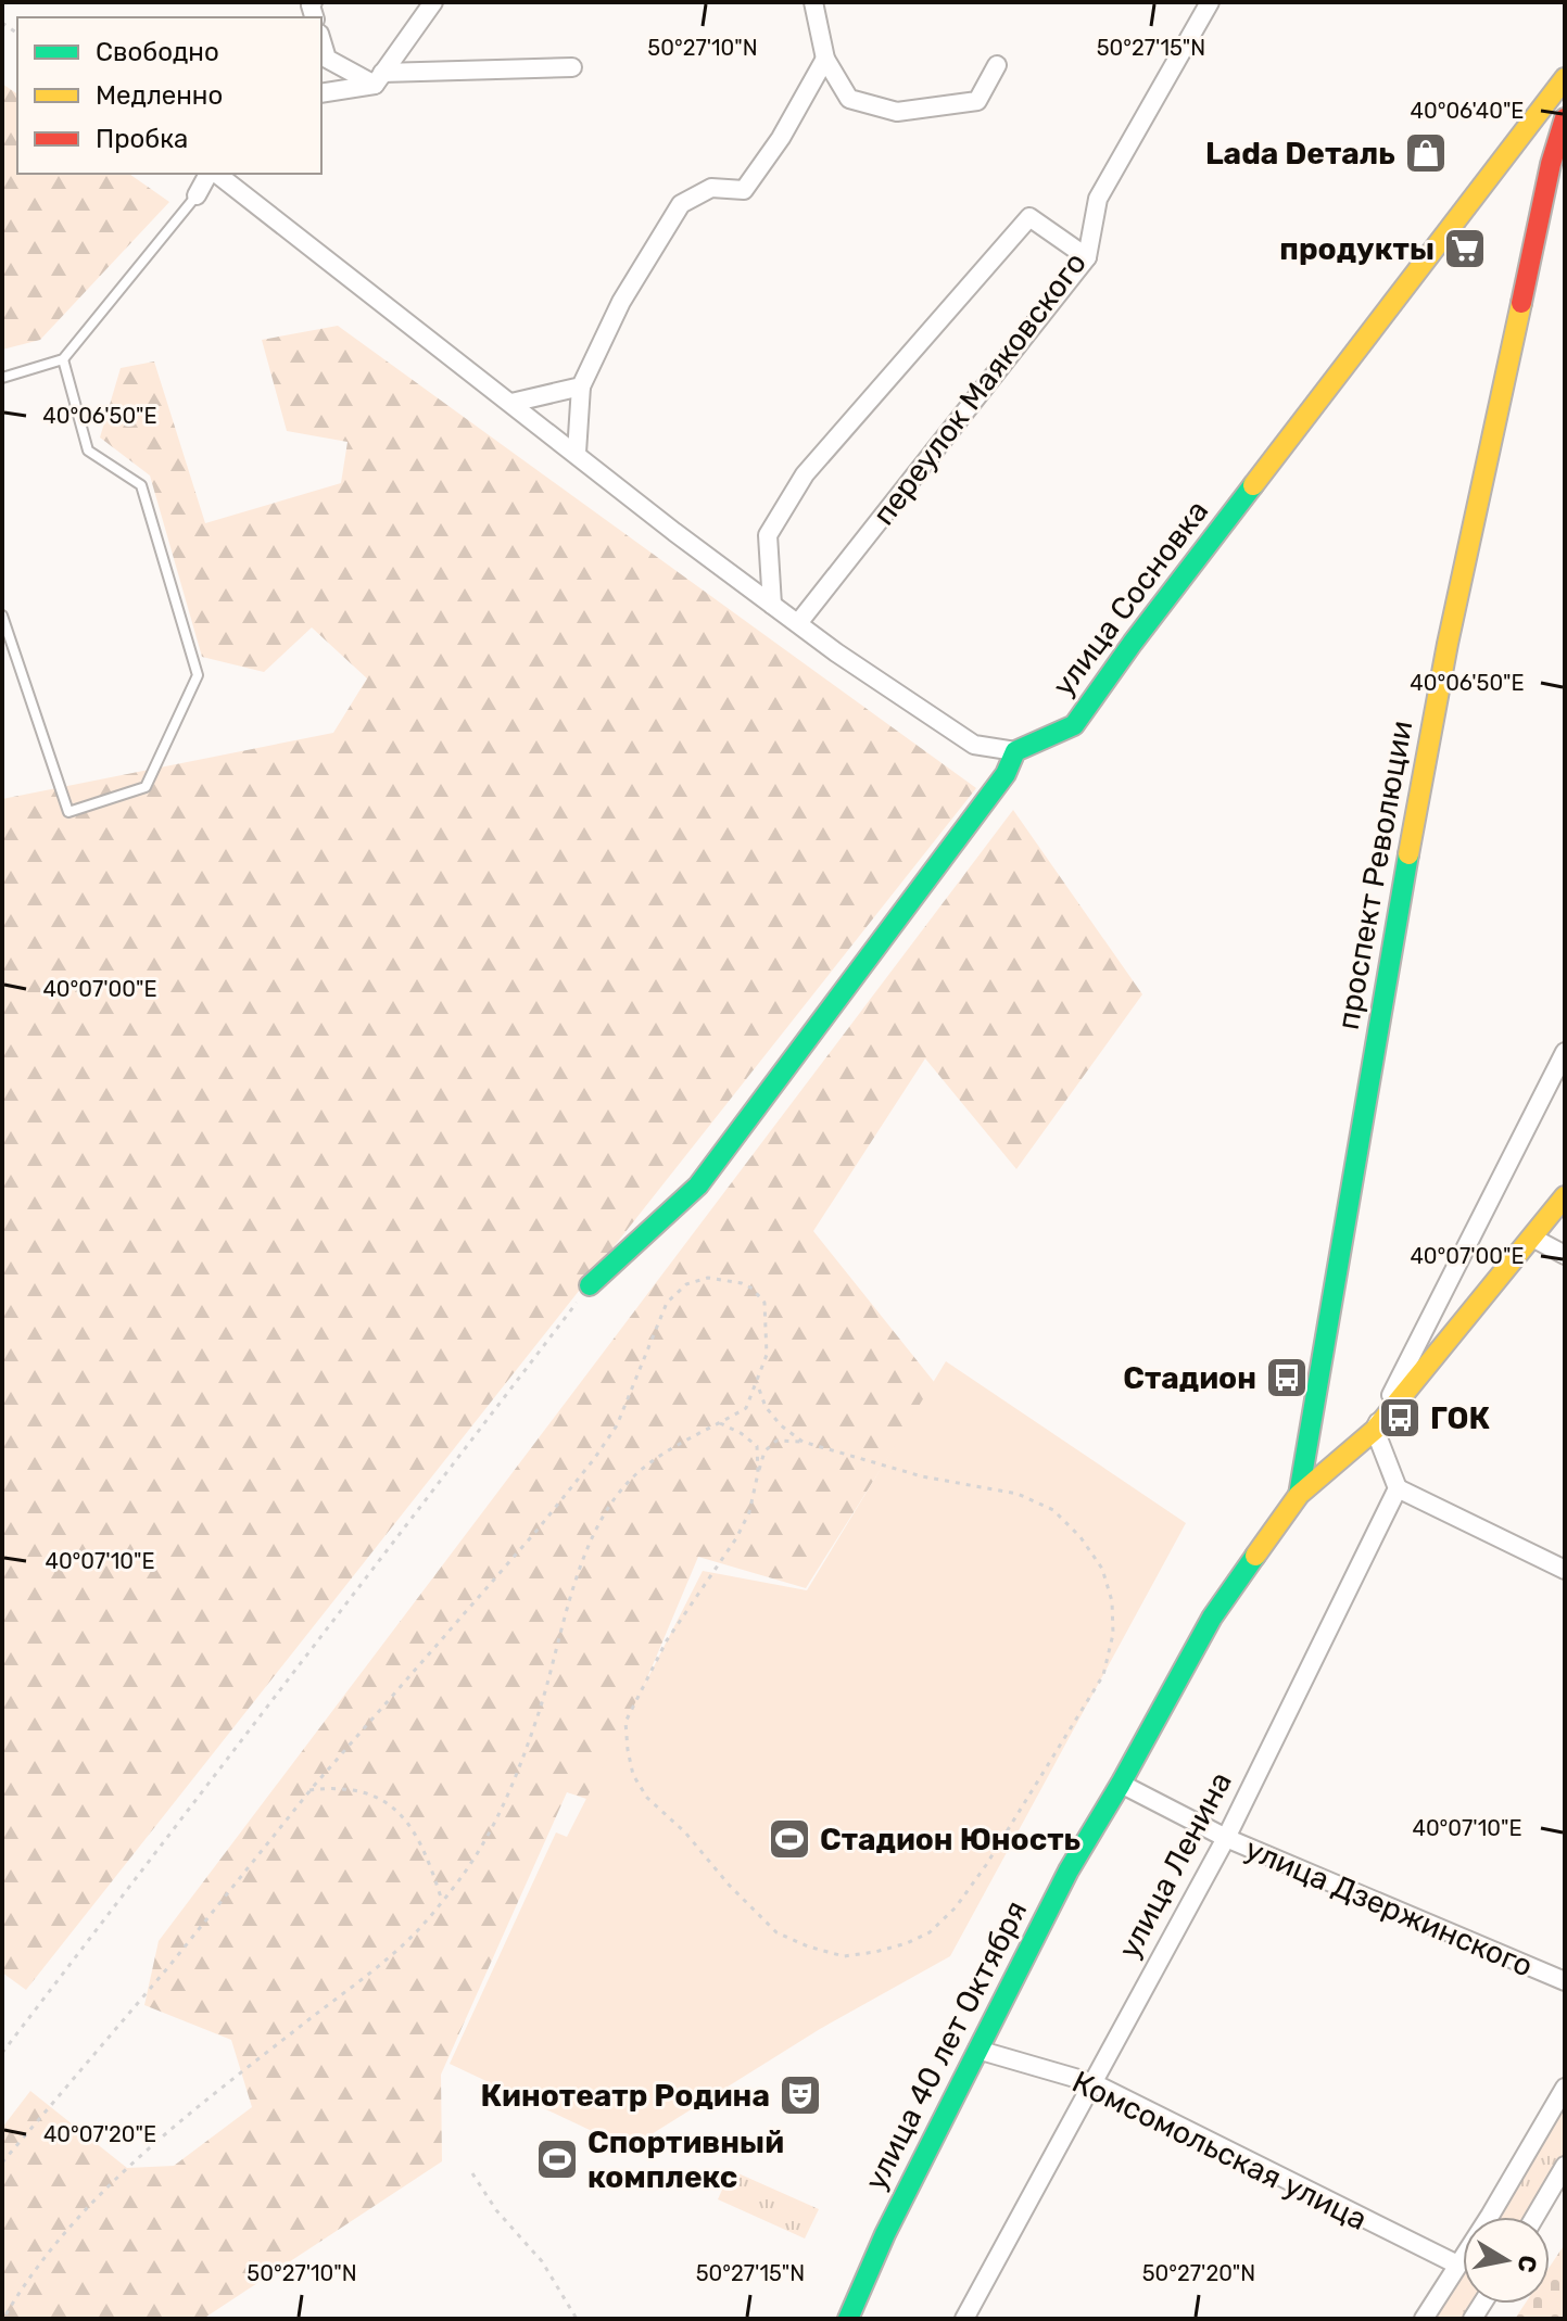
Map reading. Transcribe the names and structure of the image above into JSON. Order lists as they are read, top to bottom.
{
  "streets": {
    "street": [
      "переулок Маяковского",
      "улица Сосновка",
      "проспект Революции",
      "улица Ленина",
      "улица Дзержинского",
      "улица 40 лет Октября",
      "Комсомольская улица"
    ]
  },
  "crossings": [
    ["проспект Революции", "улица 40 лет Октября"],
    ["улица Ленина", "улица Дзержинского"],
    ["улица Ленина", "Комсомольская улица"],
    ["улица Дзержинского", "улица 40 лет Октября"],
    ["улица 40 лет Октября", "Комсомольская улица"]
  ],
  "places": {
    "shop": ["Lada Dеталь"],
    "supermarket": ["продукты"],
    "bus stop": ["Стадион", "ГОК"],
    "sports": ["Стадион Юность", "Спортивный комплекс"],
    "theatre": ["Кинотеатр Родина"]
  },
  "legend": ["Свободно", "Медленно", "Пробка"],
  "north": "right",
  "coordinates": [
    "50°27'10\"N",
    "50°27'15\"N",
    "40°06'40\"E",
    "40°06'50\"E",
    "40°07'00\"E",
    "40°07'10\"E",
    "40°07'20\"E",
    "50°27'20\"N"
  ]
}
